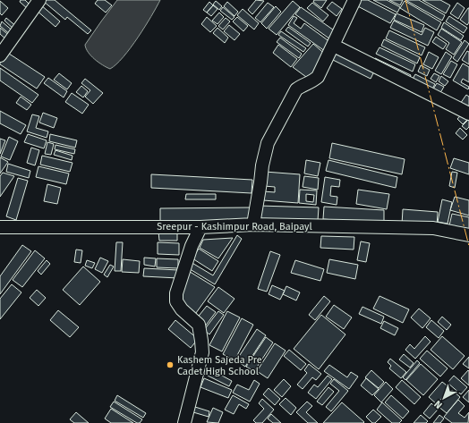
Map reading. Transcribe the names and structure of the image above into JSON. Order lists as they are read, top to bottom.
{
  "streets": {
    "street": ["Sreepur - Kashimpur Road, Baipayl"]
  },
  "places": ["Kashem Sajeda Pre Cadet High School"],
  "north": "bottom left"
}
